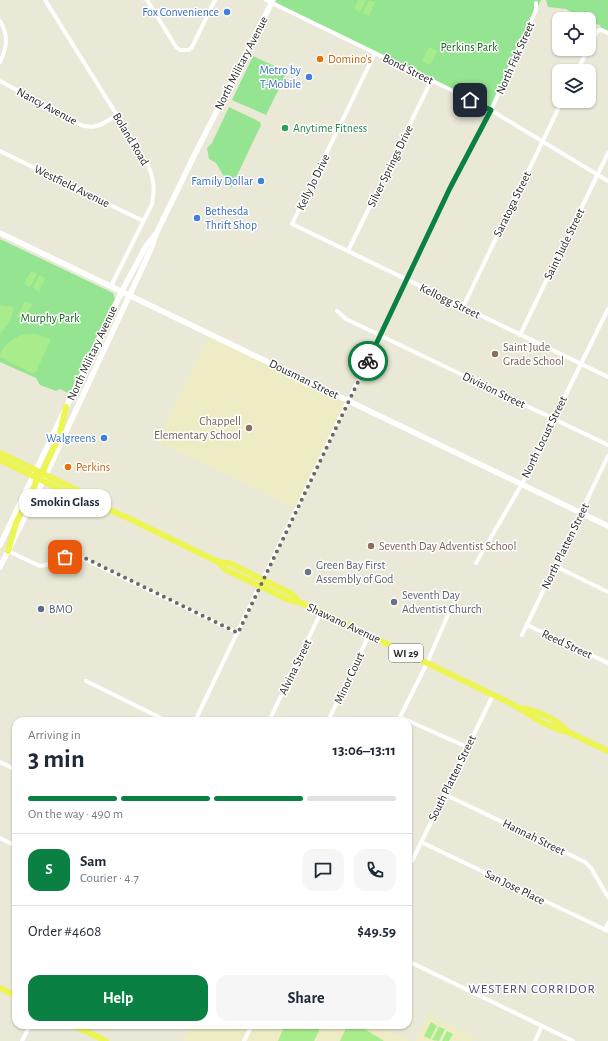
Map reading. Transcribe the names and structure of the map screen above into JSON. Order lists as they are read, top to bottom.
{
  "streets": {
    "main road": [
      "North Military Avenue",
      "Dousman Street",
      "Shawano Avenue",
      "WI 29"
    ],
    "street": [
      "North Fisk Street",
      "Bond Street",
      "Nancy Avenue",
      "Boland Road",
      "Silver Springs Drive",
      "Kelly Jo Drive",
      "Westfield Avenue",
      "Saratoga Street",
      "Saint Jude Street",
      "Kellogg Street",
      "Division Street",
      "North Locust Street",
      "North Platten Street",
      "Reed Street",
      "Alvina Street",
      "Minor Court",
      "South Platten Street",
      "Hannah Street",
      "San Jose Place"
    ]
  },
  "crossings": [
    ["North Fisk Street", "Bond Street"],
    ["North Fisk Street", "Kellogg Street"],
    ["North Fisk Street", "Dousman Street"],
    ["North Fisk Street", "Division Street"],
    ["North Fisk Street", "Shawano Avenue"],
    ["North Military Avenue", "Bond Street"],
    ["North Military Avenue", "Dousman Street"],
    ["North Military Avenue", "Shawano Avenue"],
    ["Bond Street", "Silver Springs Drive"],
    ["Bond Street", "Kelly Jo Drive"],
    ["Bond Street", "Saratoga Street"],
    ["Bond Street", "Saint Jude Street"],
    ["Nancy Avenue", "Boland Road"],
    ["Boland Road", "Westfield Avenue"],
    ["Boland Road", "Dousman Street"],
    ["Silver Springs Drive", "Kellogg Street"],
    ["Kelly Jo Drive", "Kellogg Street"],
    ["Saratoga Street", "Kellogg Street"],
    ["Saint Jude Street", "Kellogg Street"],
    ["Kellogg Street", "North Locust Street"],
    ["Dousman Street", "North Locust Street"],
    ["Dousman Street", "North Platten Street"],
    ["Division Street", "North Locust Street"],
    ["North Platten Street", "Reed Street"],
    ["Shawano Avenue", "Alvina Street"],
    ["Shawano Avenue", "Minor Court"],
    ["Shawano Avenue", "South Platten Street"],
    ["South Platten Street", "Hannah Street"],
    ["South Platten Street", "San Jose Place"]
  ],
  "districts": ["WESTERN CORRIDOR"],
  "parks": ["Perkins Park", "Murphy Park"],
  "places": [
    "Fox Convenience",
    "Domino's",
    "Metro by T-Mobile",
    "Anytime Fitness",
    "Family Dollar",
    "Bethesda Thrift Shop",
    "Saint Jude Grade School",
    "Chappell Elementary School",
    "Walgreens",
    "Perkins",
    "Seventh Day Adventist School",
    "Smokin Glass",
    "Green Bay First Assembly of God",
    "Seventh Day Adventist Church",
    "BMO"
  ],
  "page": {
    "bubble": "Smokin Glass",
    "heading": ["3 min", "Arriving in", "13:06–13:11"],
    "panel": [
      "Sam",
      "Courier · 4.7",
      "Order #4608",
      "$49.59"
    ],
    "bar": "On the way · 490 m",
    "round": "S",
    "buttons": ["Help", "Share"]
  }
}
